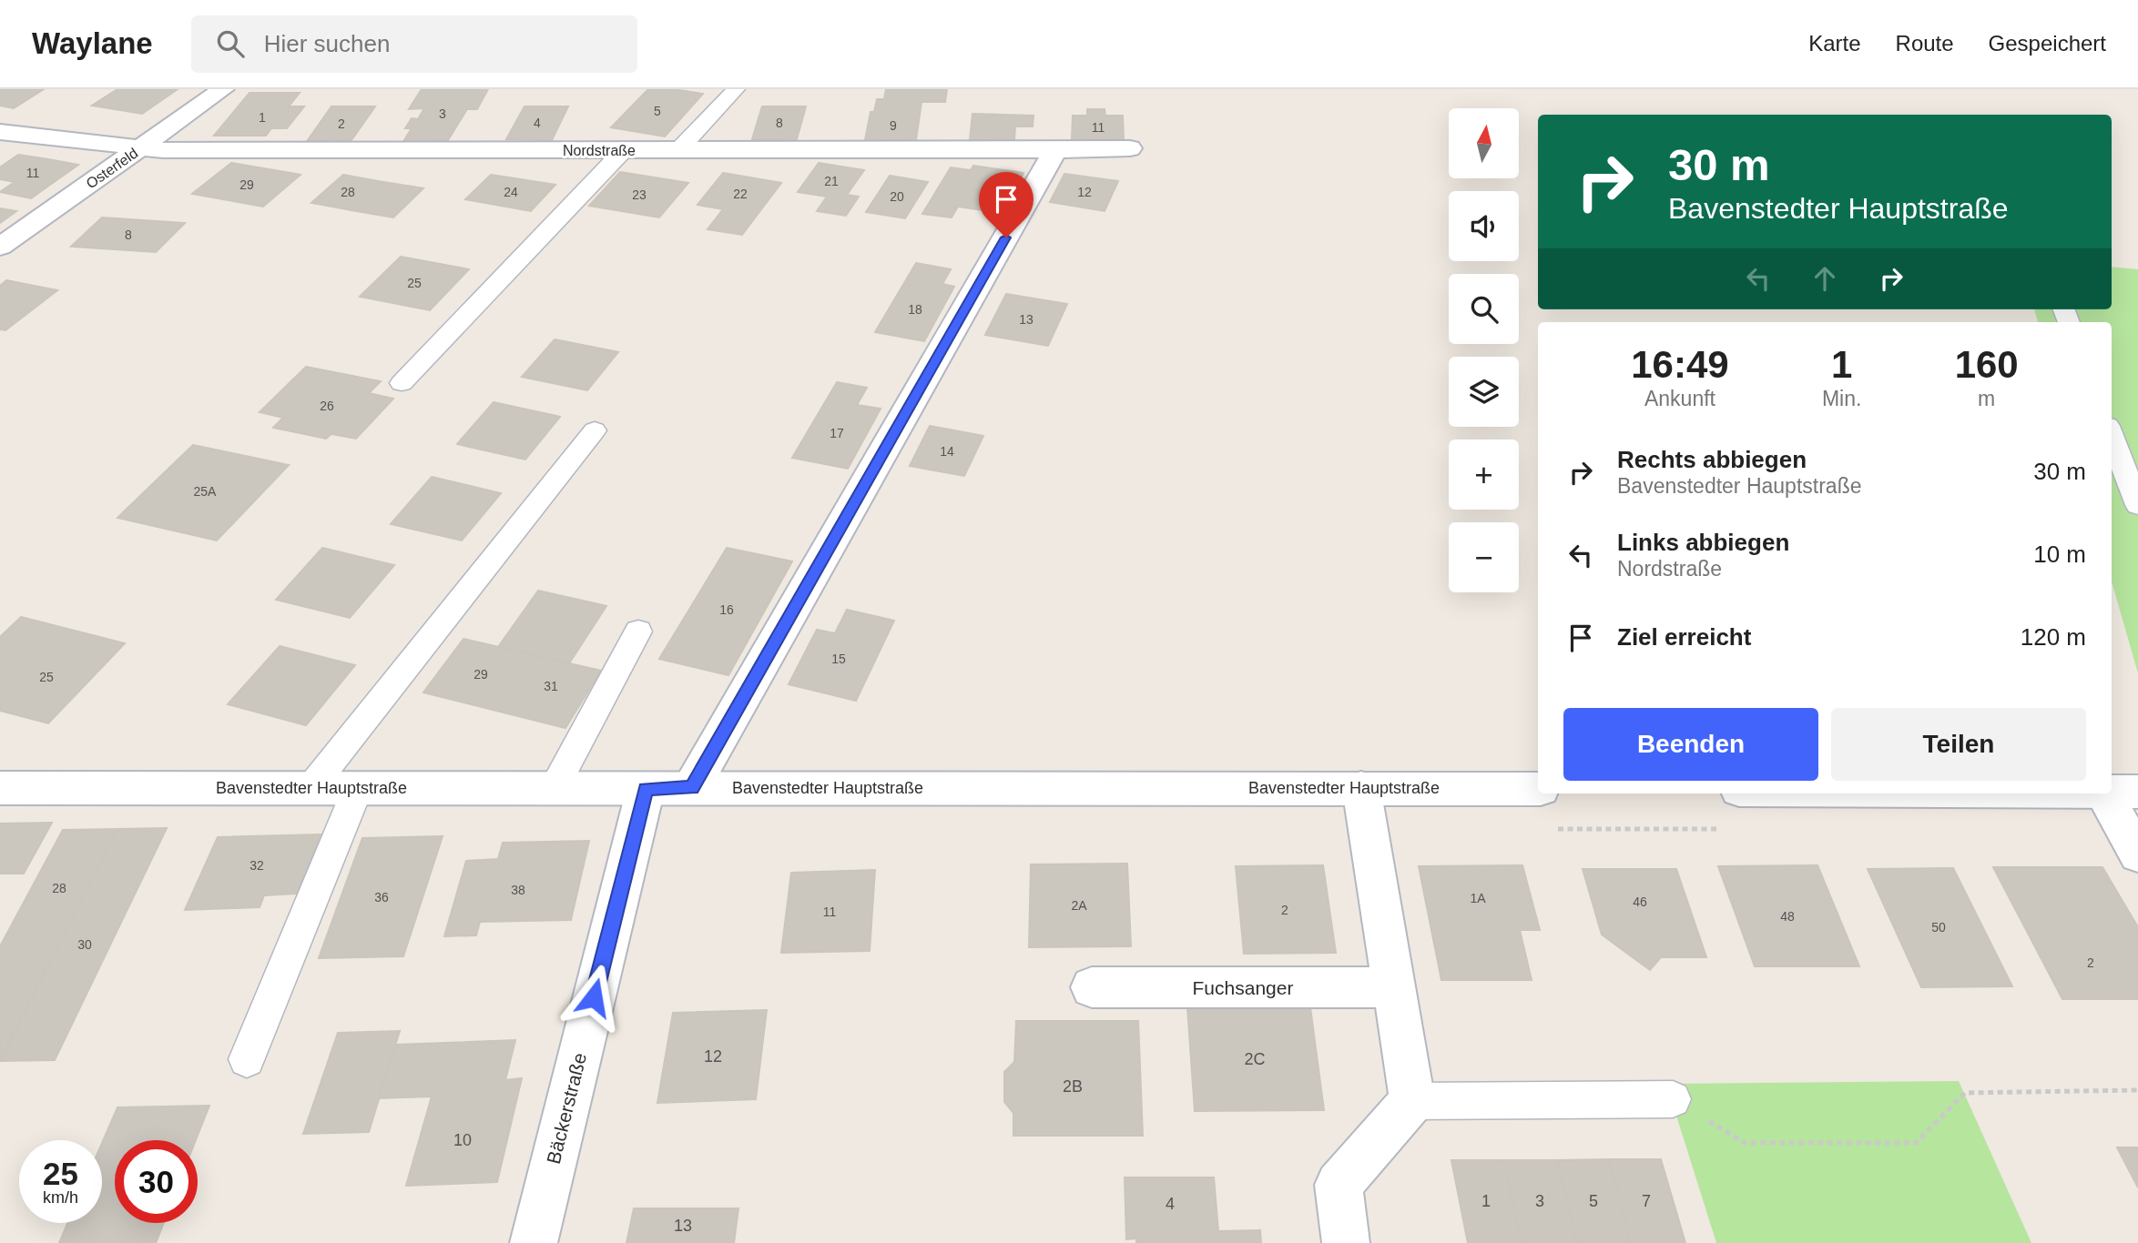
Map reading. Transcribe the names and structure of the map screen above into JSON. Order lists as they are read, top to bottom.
{
  "streets": {
    "street": [
      "Nordstraße",
      "Osterfeld",
      "Bavenstedter Hauptstraße",
      "Fuchsanger",
      "Bäckerstraße"
    ]
  },
  "crossings": [
    ["Nordstraße", "Osterfeld"],
    ["Bavenstedter Hauptstraße", "Bäckerstraße"]
  ],
  "house_numbers": [
    "5",
    "3",
    "1",
    "4",
    "8",
    "2",
    "9",
    "11",
    "11",
    "21",
    "29",
    "28",
    "24",
    "12",
    "22",
    "23",
    "20",
    "8",
    "25",
    "18",
    "13",
    "26",
    "17",
    "14",
    "25A",
    "16",
    "15",
    "29",
    "25",
    "31",
    "32",
    "28",
    "38",
    "36",
    "1A",
    "46",
    "2A",
    "2",
    "11",
    "48",
    "50",
    "30",
    "2",
    "12",
    "2C",
    "2B",
    "10",
    "1",
    "3",
    "5",
    "7",
    "4",
    "13"
  ],
  "north": "top",
  "page": {
    "header": "Waylane",
    "search": "Hier suchen",
    "nav": ["Karte", "Route", "Gespeichert"],
    "map_buttons": ["+", "−"],
    "turn": ["30 m", "Bavenstedter Hauptstraße"],
    "eta": [
      "16:49",
      "Ankunft",
      "1",
      "Min.",
      "160",
      "m"
    ],
    "list": [
      {
        "name": "Rechts abbiegen",
        "note": "Bavenstedter Hauptstraße",
        "value": "30 m"
      },
      {
        "name": "Links abbiegen",
        "note": "Nordstraße",
        "value": "10 m"
      },
      {
        "name": "Ziel erreicht",
        "value": "120 m"
      }
    ],
    "buttons": ["Beenden", "Teilen"],
    "speed": "25 km/h",
    "limit": "30"
  }
}
